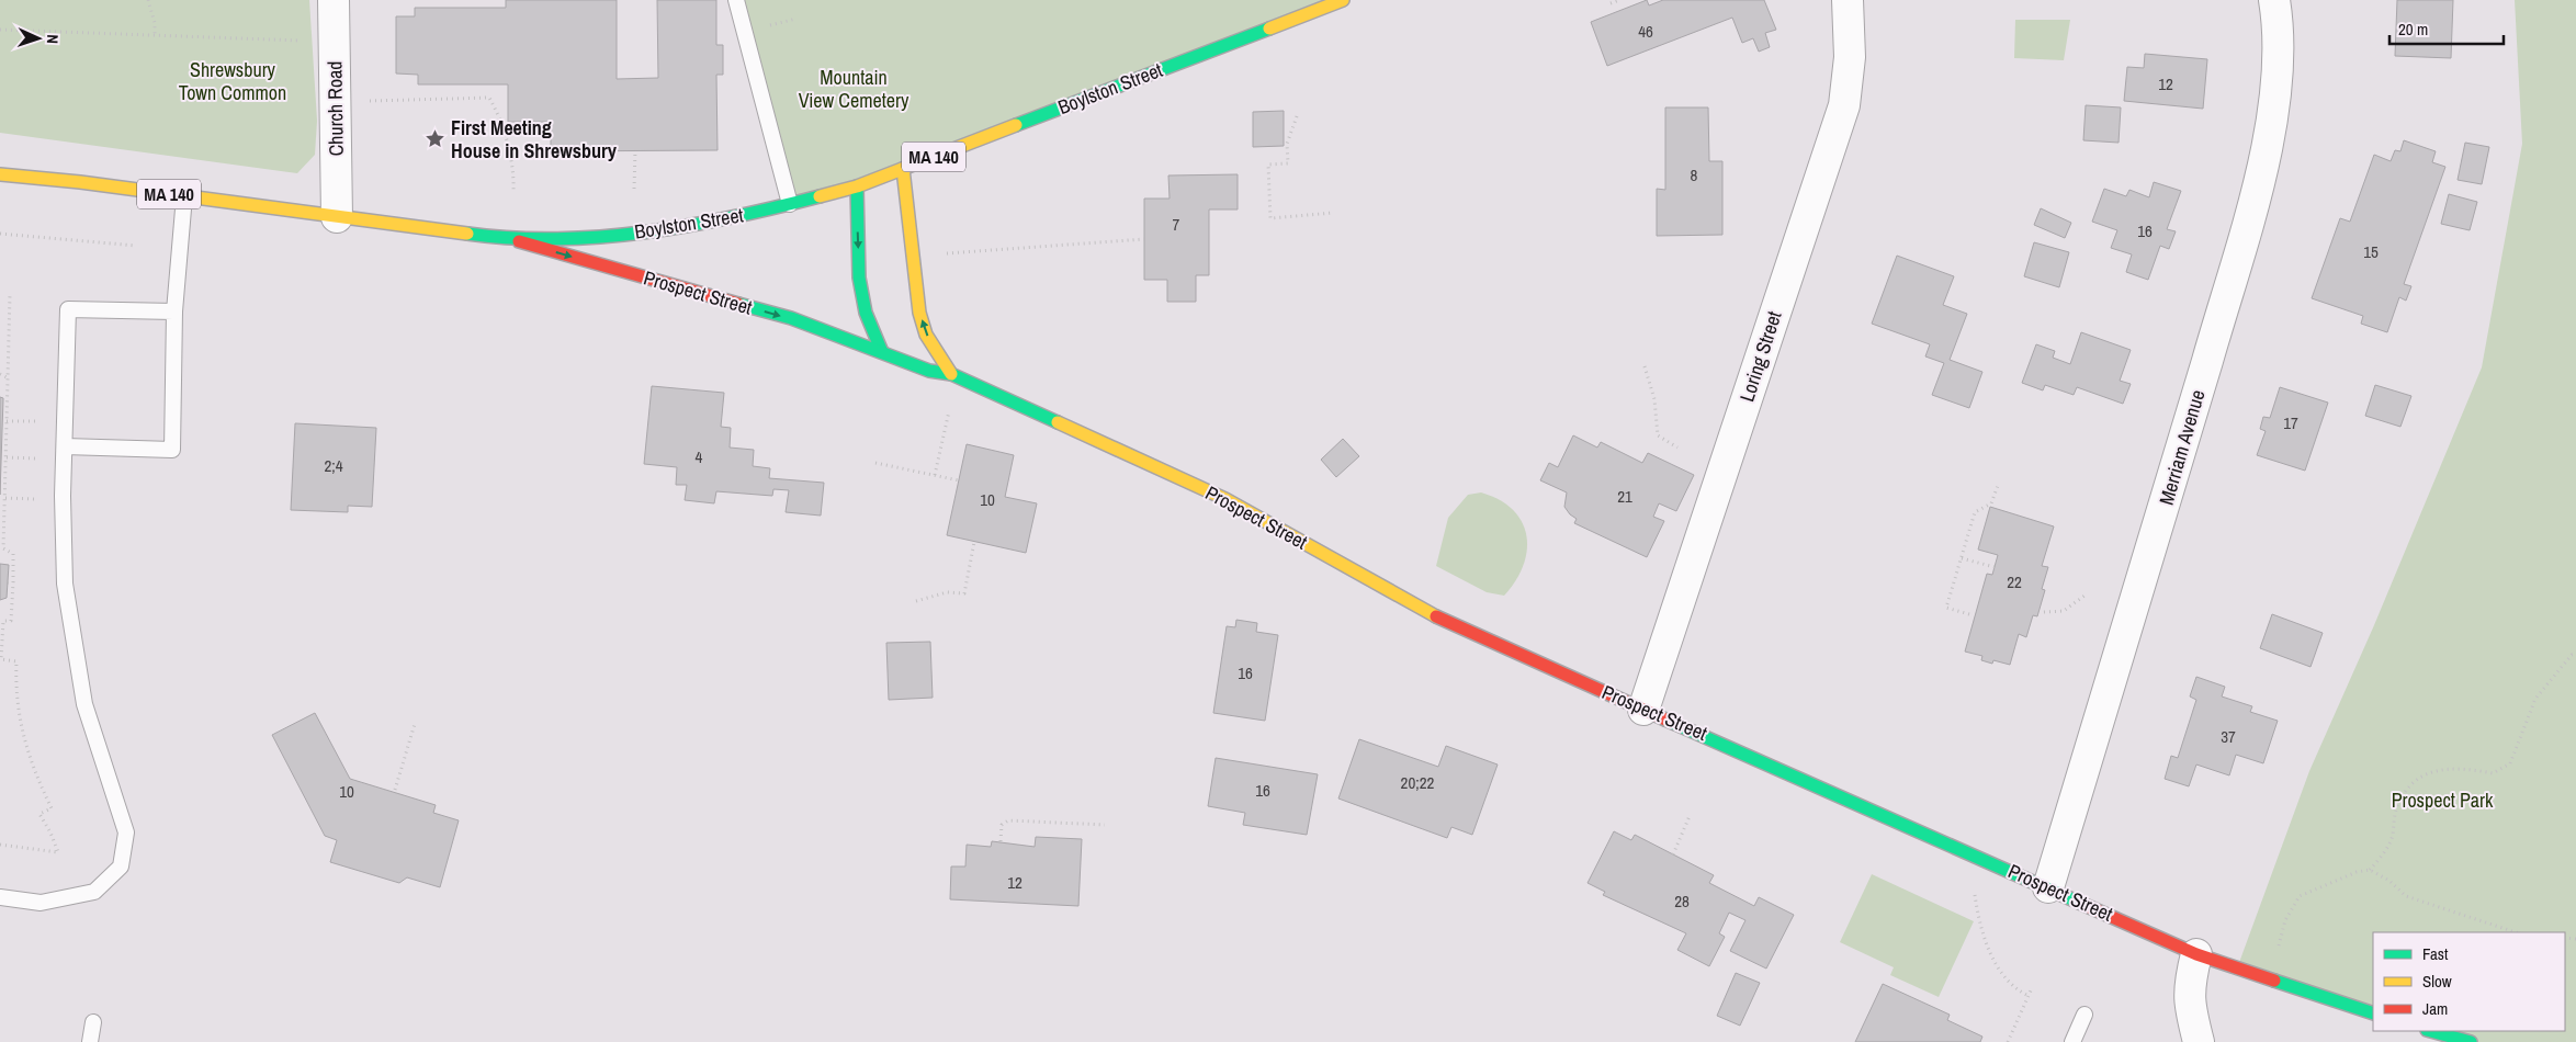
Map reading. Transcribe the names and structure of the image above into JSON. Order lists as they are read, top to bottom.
{
  "streets": {
    "street": [
      "Boylston Street",
      "Church Road",
      "MA 140",
      "Prospect Street",
      "Loring Street",
      "Merriam Avenue"
    ]
  },
  "crossings": [
    ["Boylston Street", "Church Road"],
    ["Boylston Street", "Prospect Street"],
    ["Prospect Street", "Loring Street"],
    ["Prospect Street", "Merriam Avenue"]
  ],
  "parks": ["Shrewsbury Town Common", "Mountain View Cemetery", "Prospect Park"],
  "places": {
    "place": ["First Meeting House in Shrewsbury"]
  },
  "house_numbers": [
    "46",
    "12",
    "8",
    "7",
    "16",
    "15",
    "17",
    "4",
    "2;4",
    "21",
    "10",
    "22",
    "16",
    "37",
    "20;22",
    "16",
    "10",
    "12",
    "28"
  ],
  "legend": ["Fast", "Slow", "Jam"],
  "scale_bar": "20 m",
  "north": "right"
}
